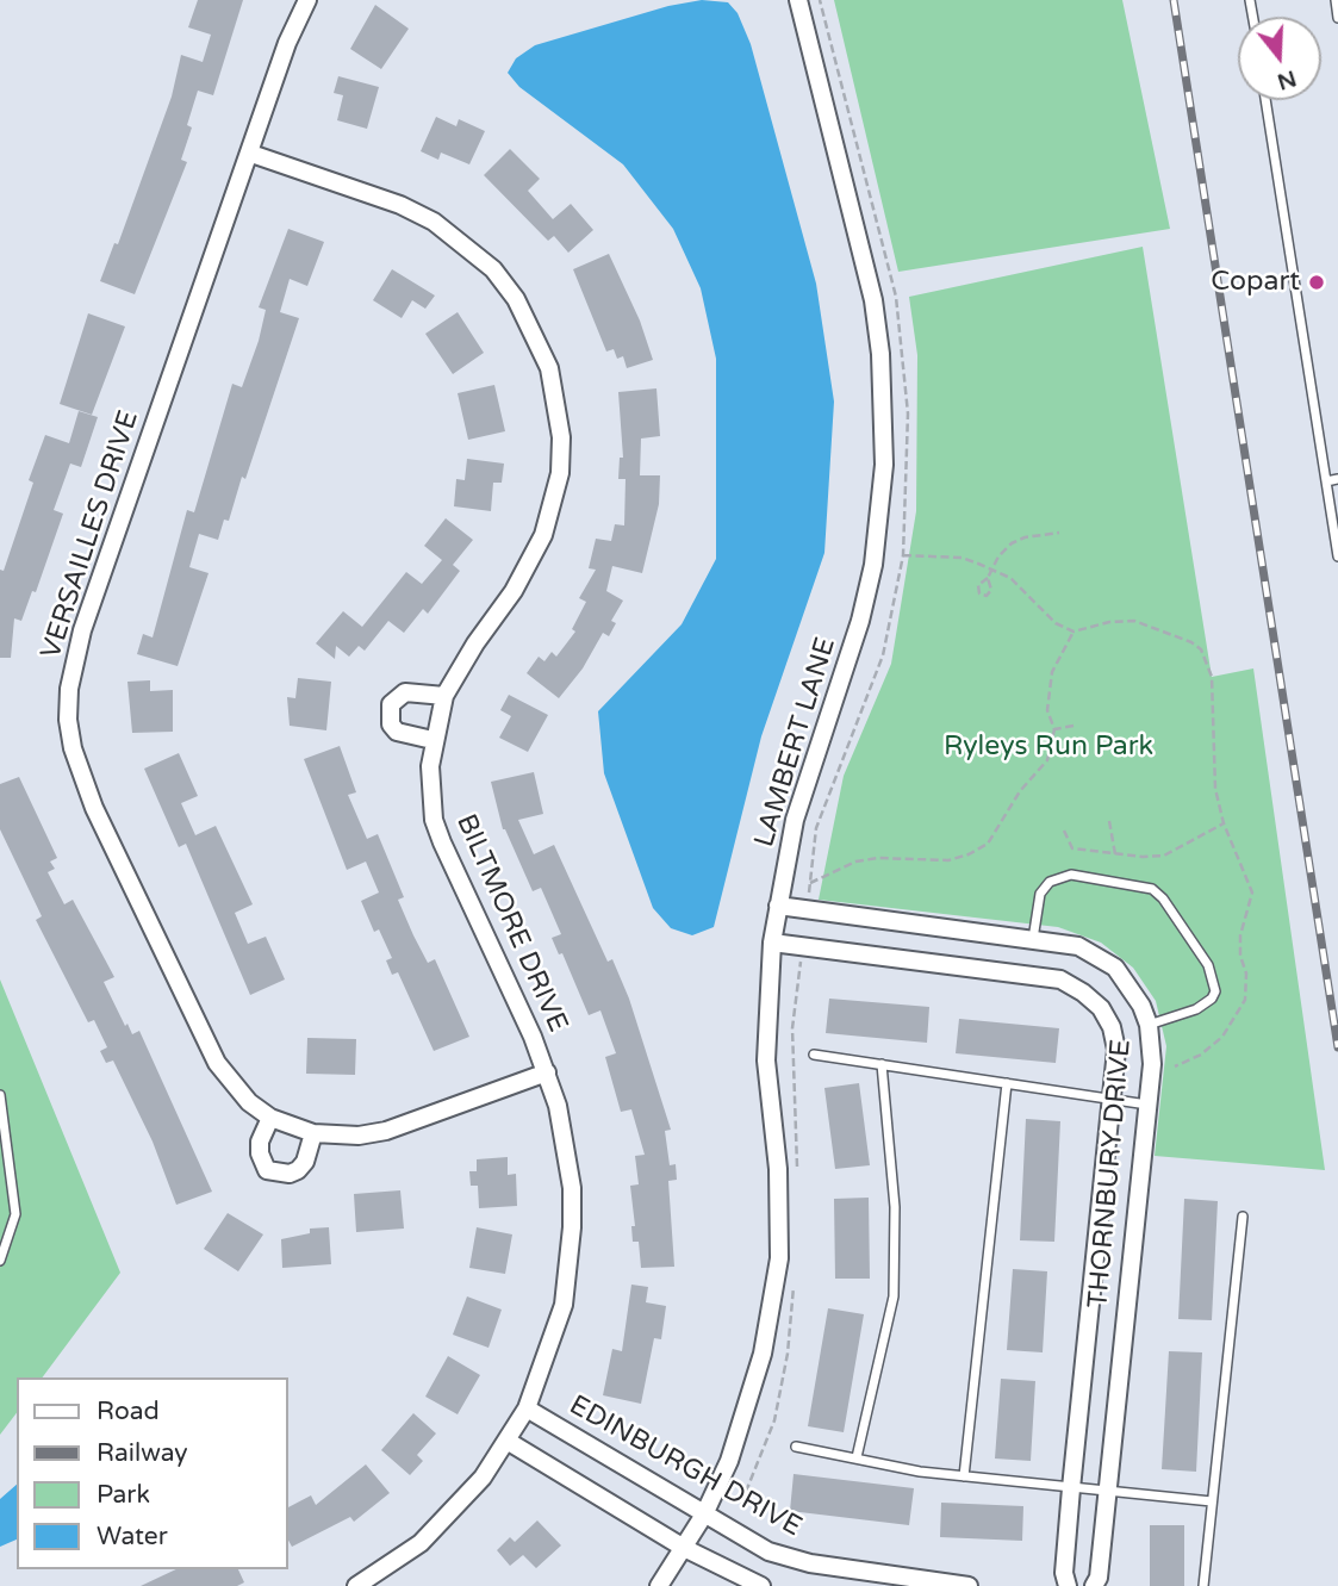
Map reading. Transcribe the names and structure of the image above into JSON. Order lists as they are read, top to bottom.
{
  "streets": {
    "street": [
      "VERSAILLES DRIVE",
      "LAMBERT LANE",
      "BILTMORE DRIVE",
      "THORNBURY DRIVE",
      "EDINBURGH DRIVE"
    ]
  },
  "crossings": [
    ["VERSAILLES DRIVE", "BILTMORE DRIVE"],
    ["LAMBERT LANE", "THORNBURY DRIVE"],
    ["LAMBERT LANE", "EDINBURGH DRIVE"],
    ["BILTMORE DRIVE", "EDINBURGH DRIVE"]
  ],
  "parks": ["Ryleys Run Park"],
  "places": ["Copart"],
  "legend": [
    "Road",
    "Railway",
    "Park",
    "Water"
  ],
  "north": "bottom"
}
